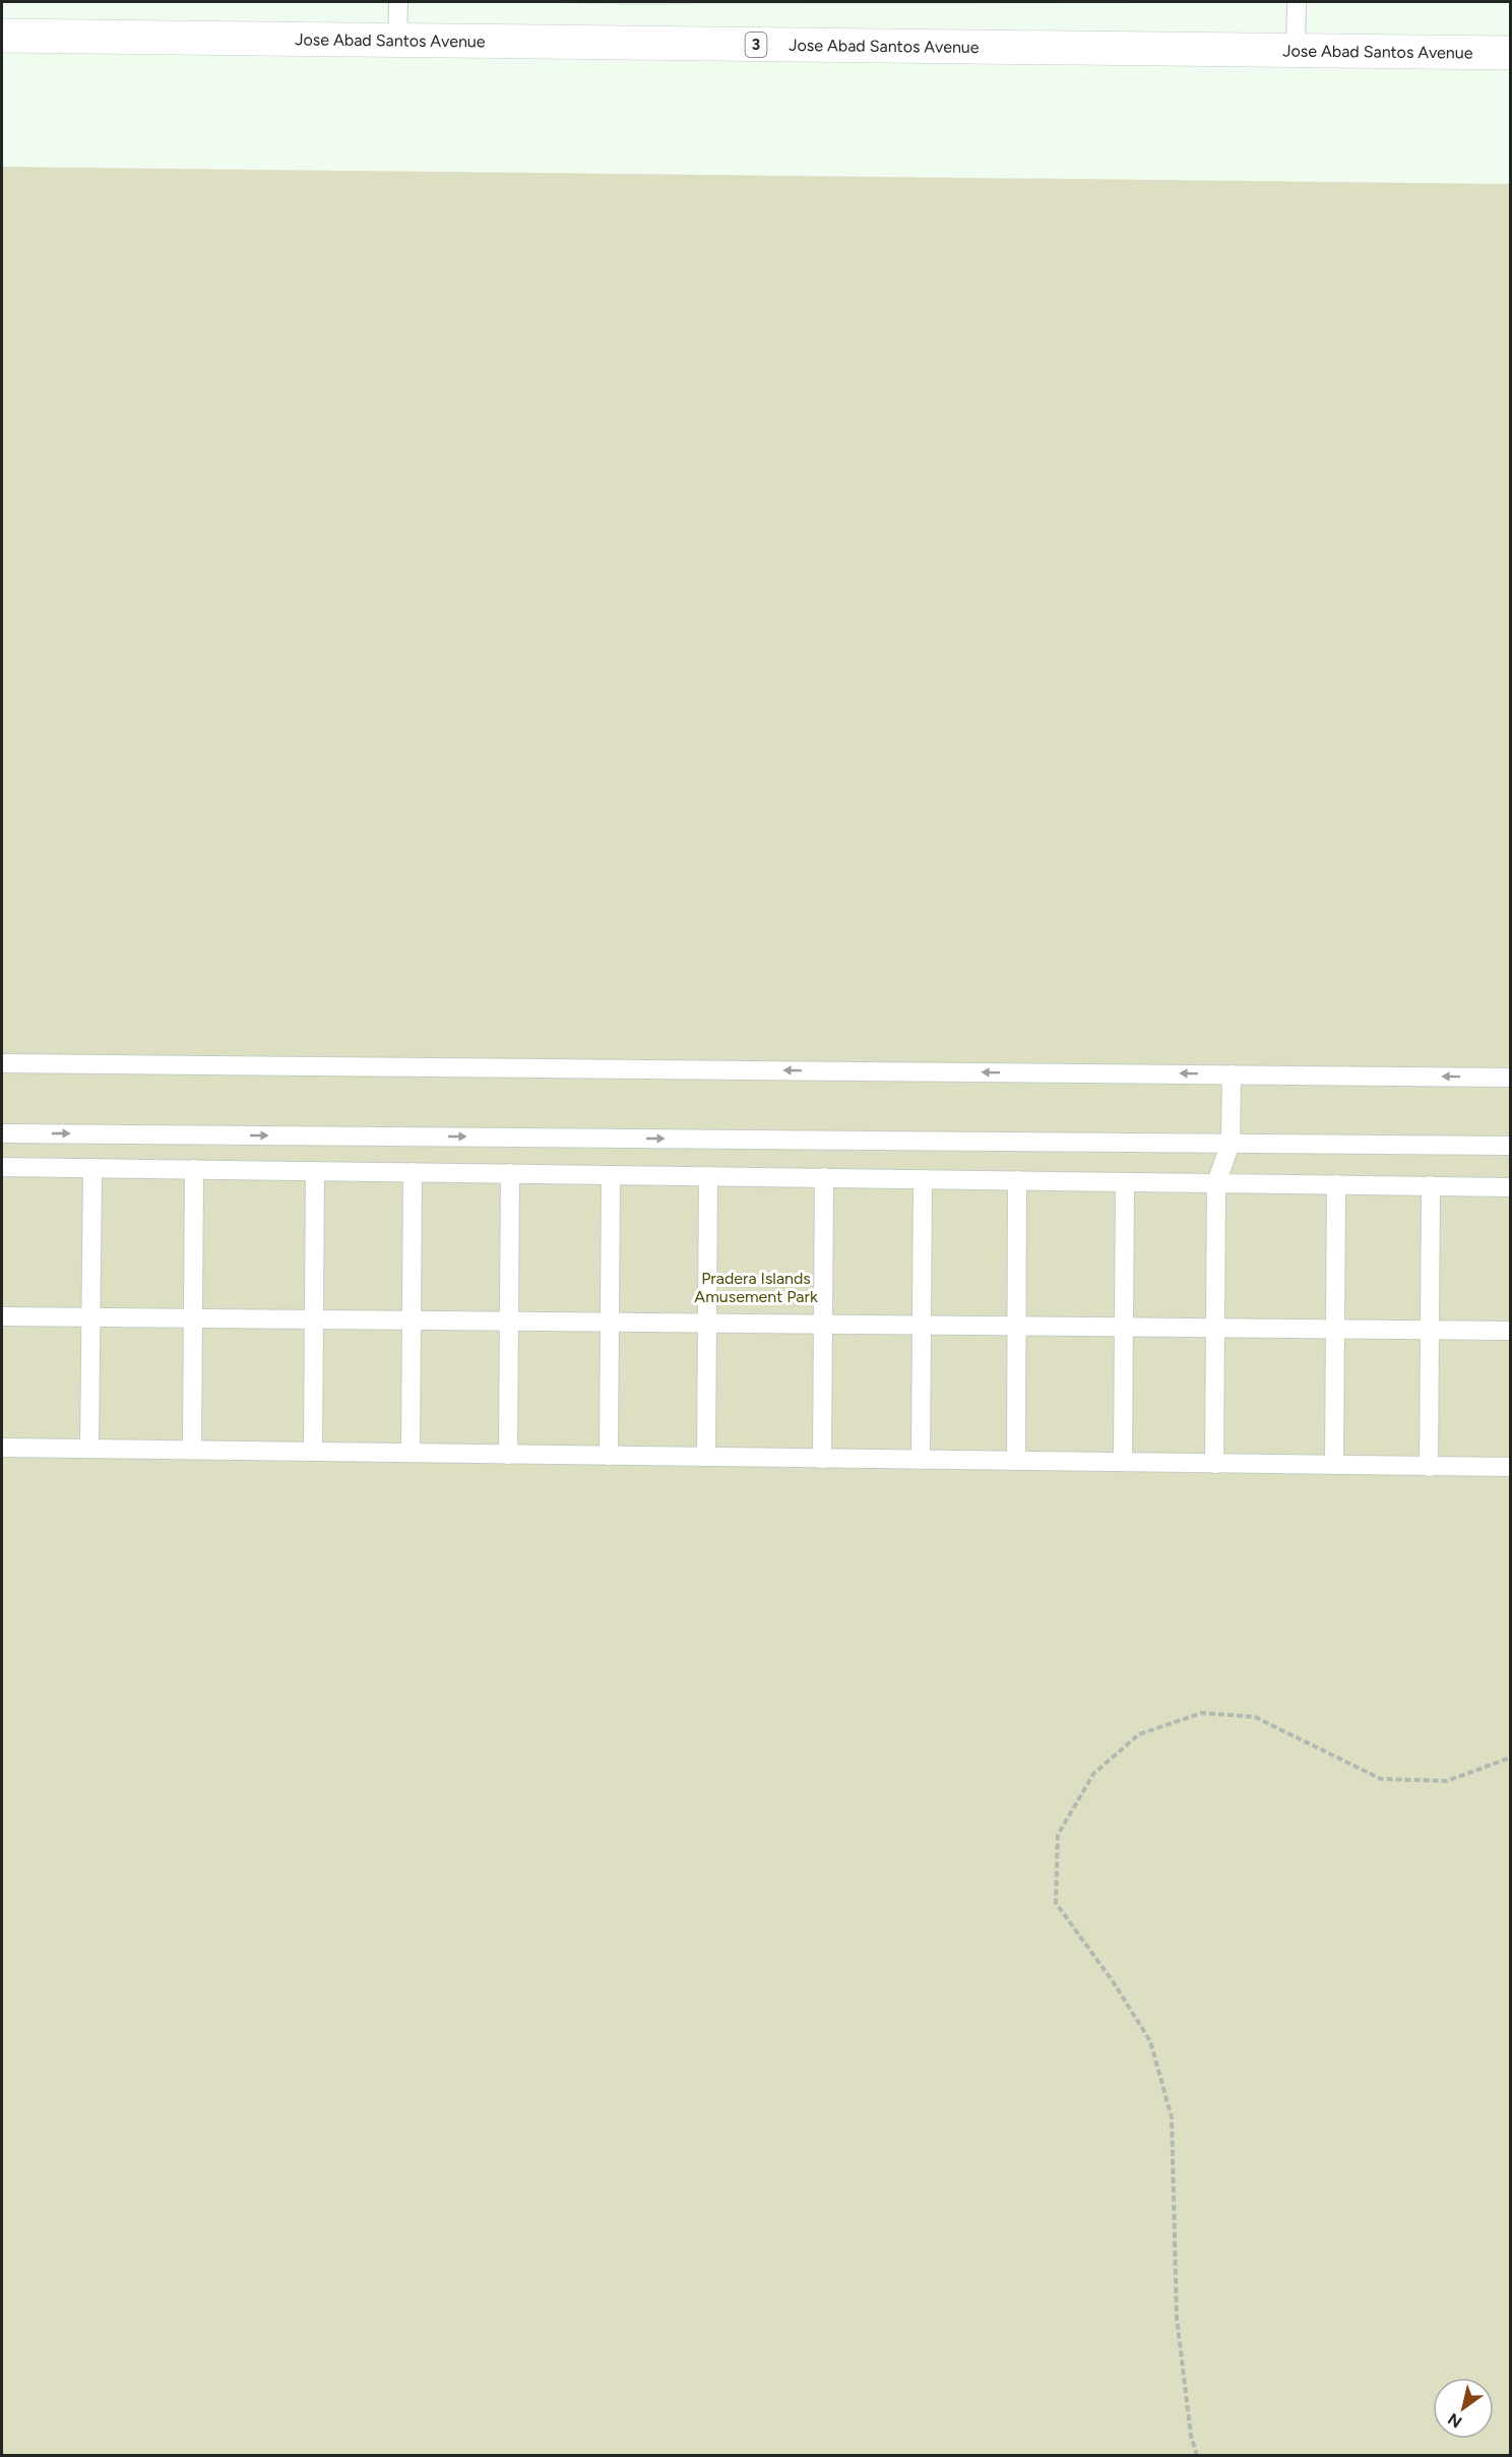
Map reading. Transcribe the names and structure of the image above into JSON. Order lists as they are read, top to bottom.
{
  "streets": {
    "highway": ["Jose Abad Santos Avenue", "3"]
  },
  "parks": ["Pradera Islands Amusement Park"],
  "north": "bottom left"
}
